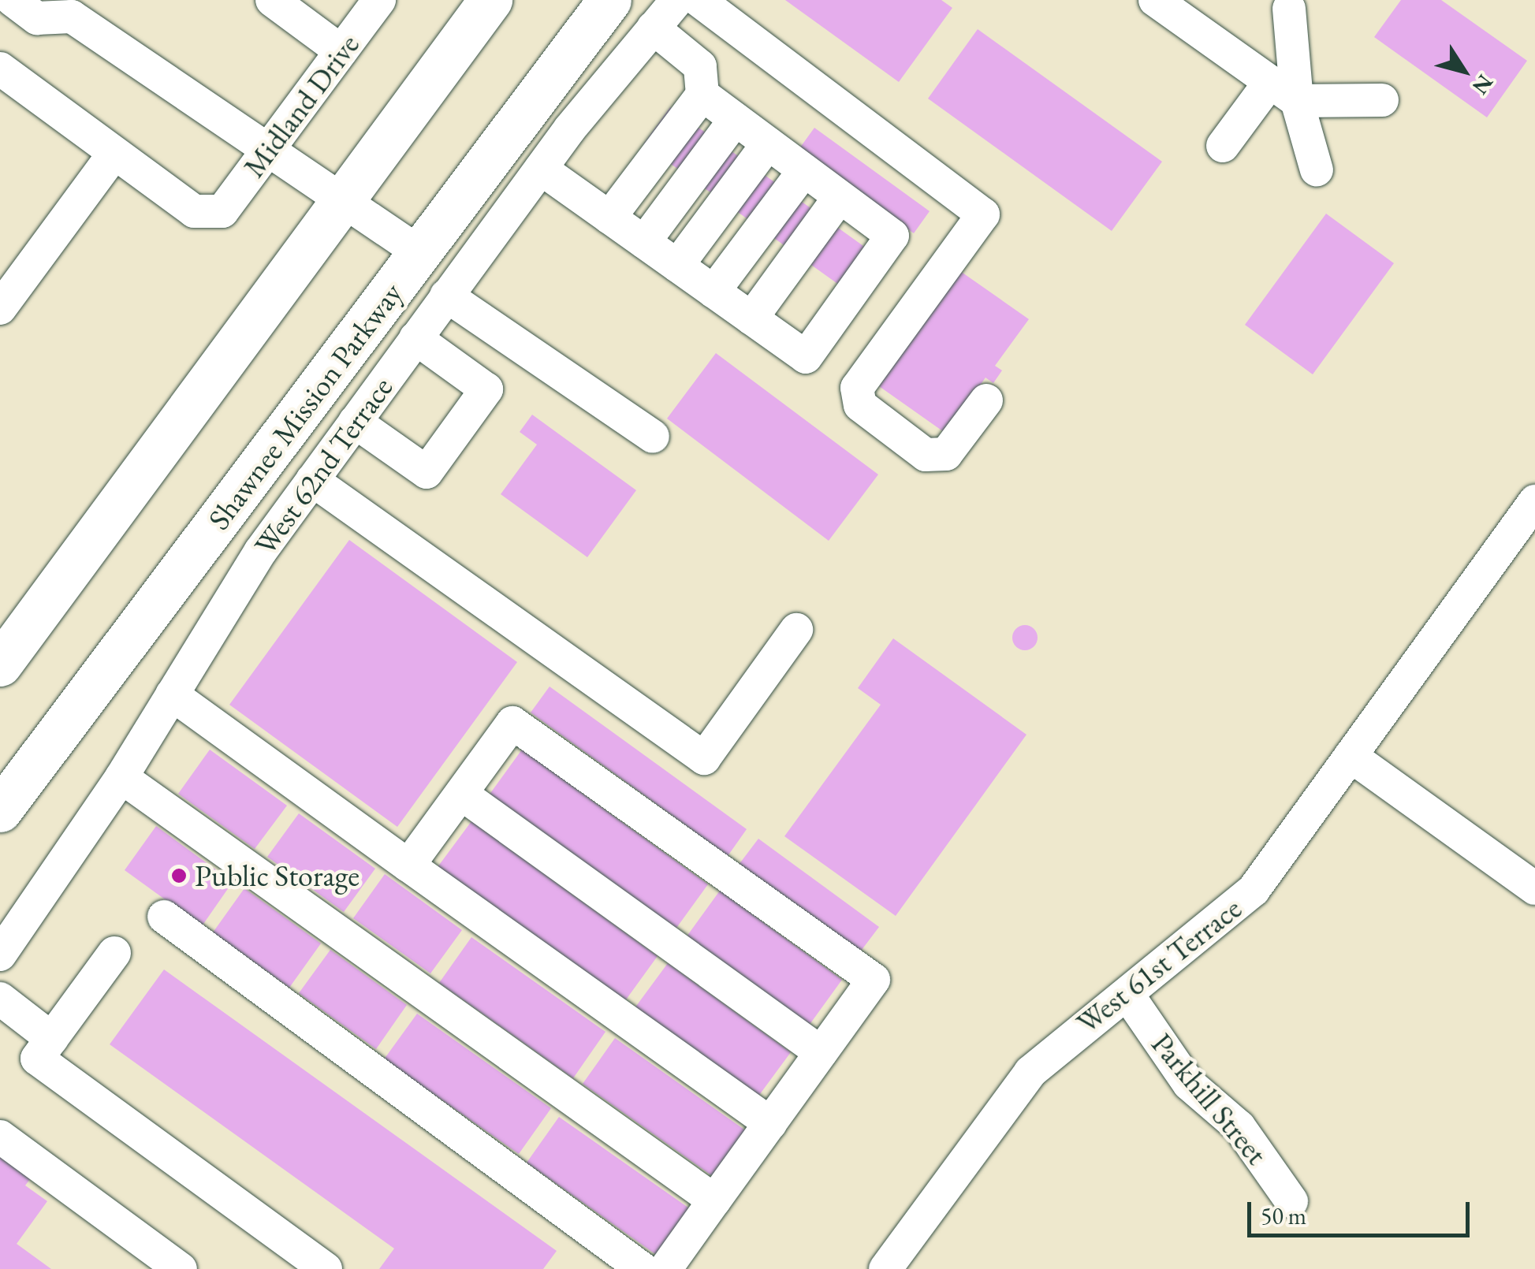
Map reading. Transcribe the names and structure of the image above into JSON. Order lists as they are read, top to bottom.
{
  "streets": {
    "highway": ["Shawnee Mission Parkway"],
    "street": [
      "Midland Drive",
      "West 62nd Terrace",
      "West 61st Terrace",
      "Parkhill Street"
    ]
  },
  "crossings": [
    ["West 61st Terrace", "Parkhill Street"]
  ],
  "places": ["Public Storage"],
  "scale_bar": "50 m",
  "north": "bottom right"
}
